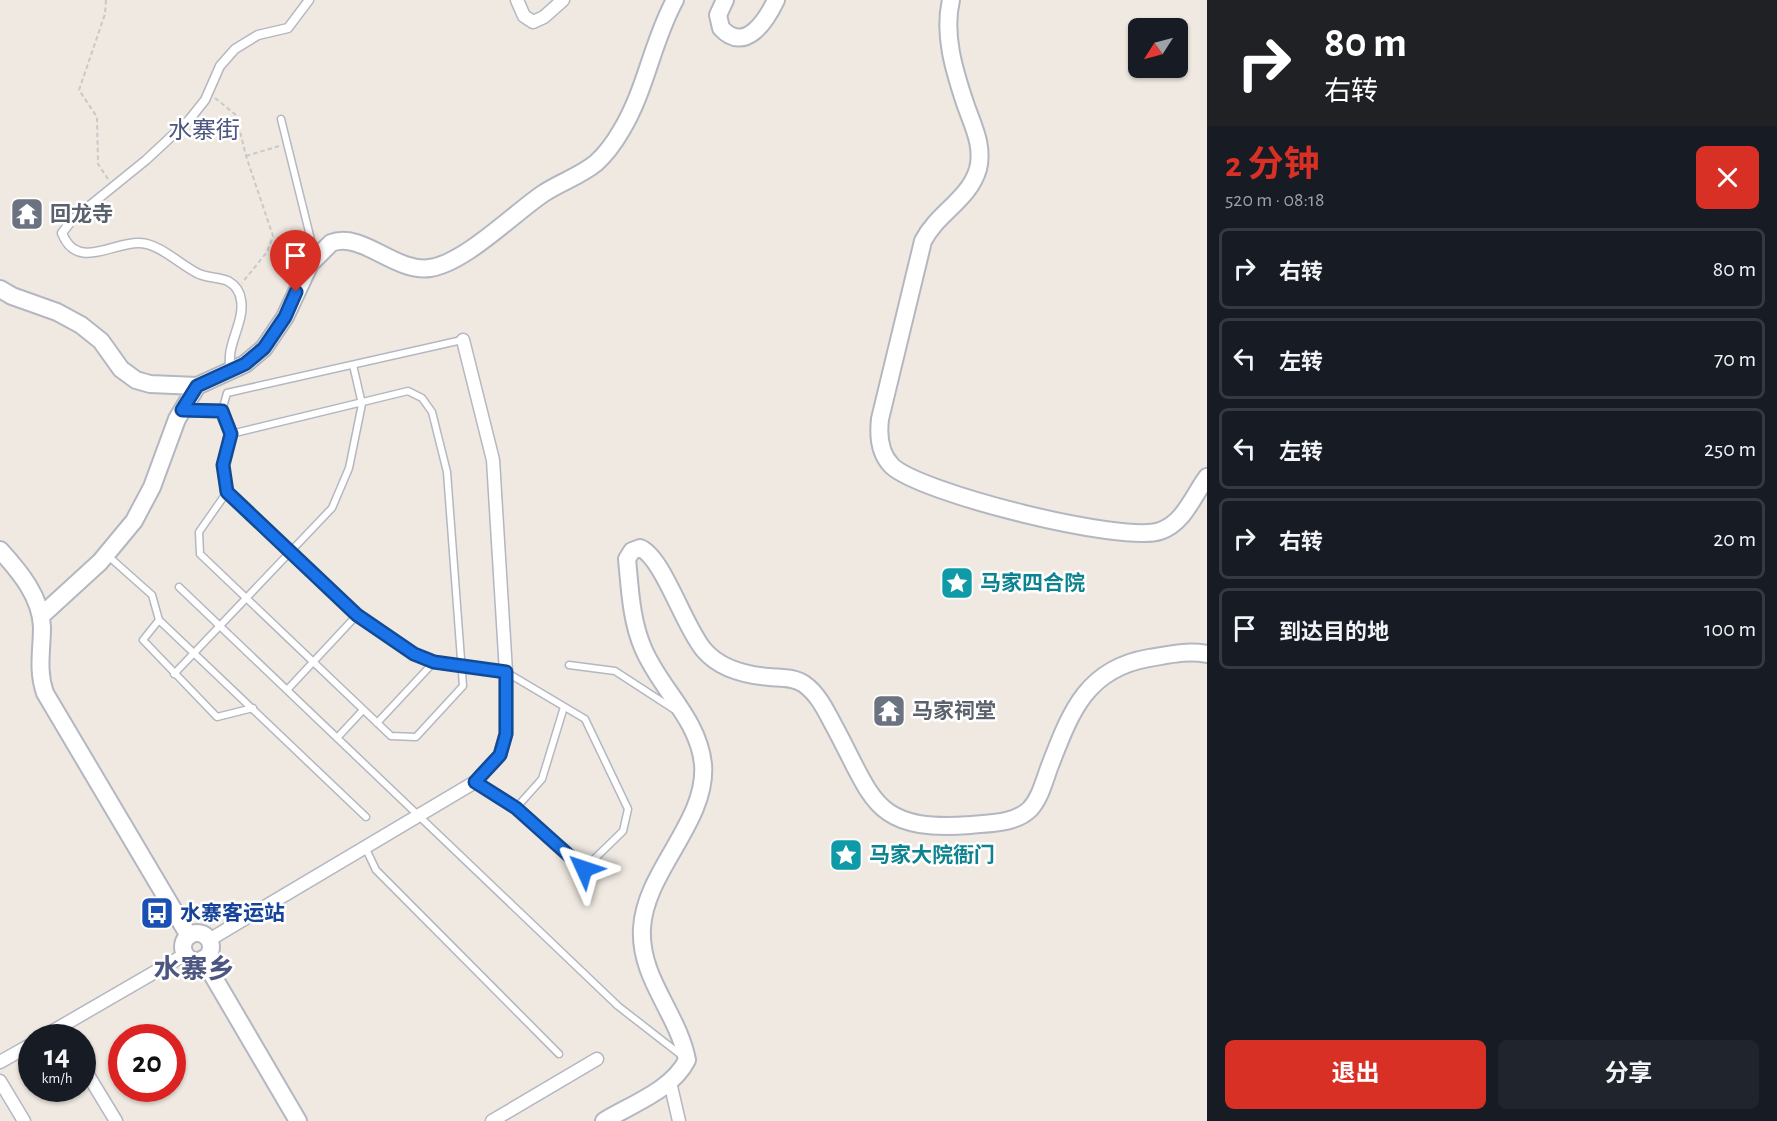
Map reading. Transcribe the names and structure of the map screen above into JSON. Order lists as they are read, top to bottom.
{
  "districts": ["水寨街", "水寨乡"],
  "places": {
    "temple": ["回龙寺", "马家祠堂"],
    "place": ["马家四合院", "马家大院衙门"],
    "bus stop": ["水寨客运站"]
  },
  "north": "bottom left",
  "page": {
    "turn": ["80 m", "右转"],
    "heading": ["2 分钟", "520 m · 08:18"],
    "list": [
      {
        "name": "右转",
        "value": "80 m"
      },
      {
        "name": "左转",
        "value": "70 m"
      },
      {
        "name": "左转",
        "value": "250 m"
      },
      {
        "name": "右转",
        "value": "20 m"
      },
      {
        "name": "到达目的地",
        "value": "100 m"
      }
    ],
    "speed": "14 km/h",
    "limit": "20",
    "buttons": ["退出", "分享"]
  }
}
